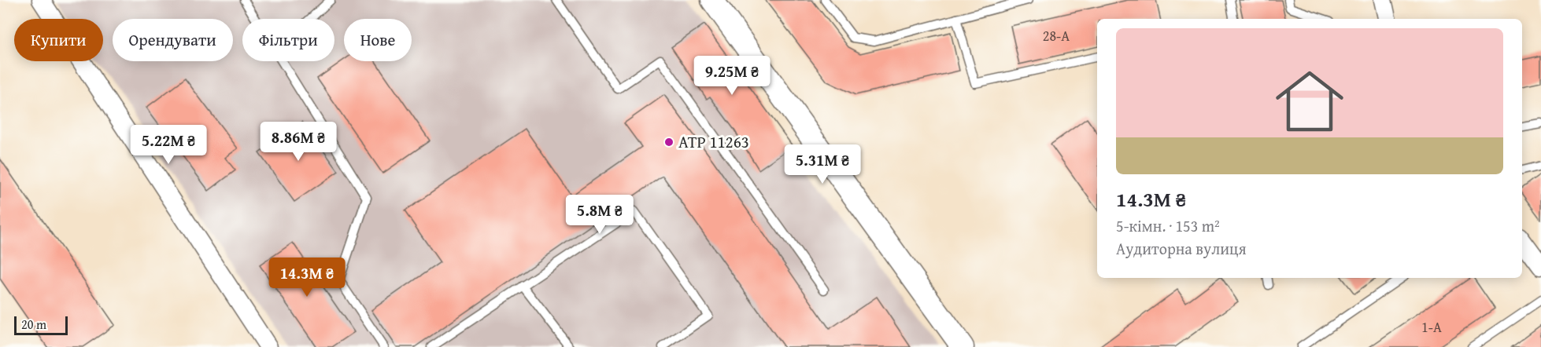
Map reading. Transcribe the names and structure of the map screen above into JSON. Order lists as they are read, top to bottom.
{
  "places": ["ATP 11263"],
  "house_numbers": ["28-А", "1-А"],
  "scale_bar": "20 m",
  "page": {
    "chip": [
      "Купити",
      "Орендувати",
      "Фільтри",
      "Нове"
    ],
    "list": [
      {
        "name": "14.3M ₴",
        "note": "5-кімн. · 153 m² · Аудиторна вулиця"
      }
    ],
    "price": [
      "9.25M ₴",
      "8.86M ₴",
      "5.22M ₴",
      "5.31M ₴",
      "5.8M ₴",
      "14.3M ₴"
    ],
    "scale": "20 m"
  }
}
